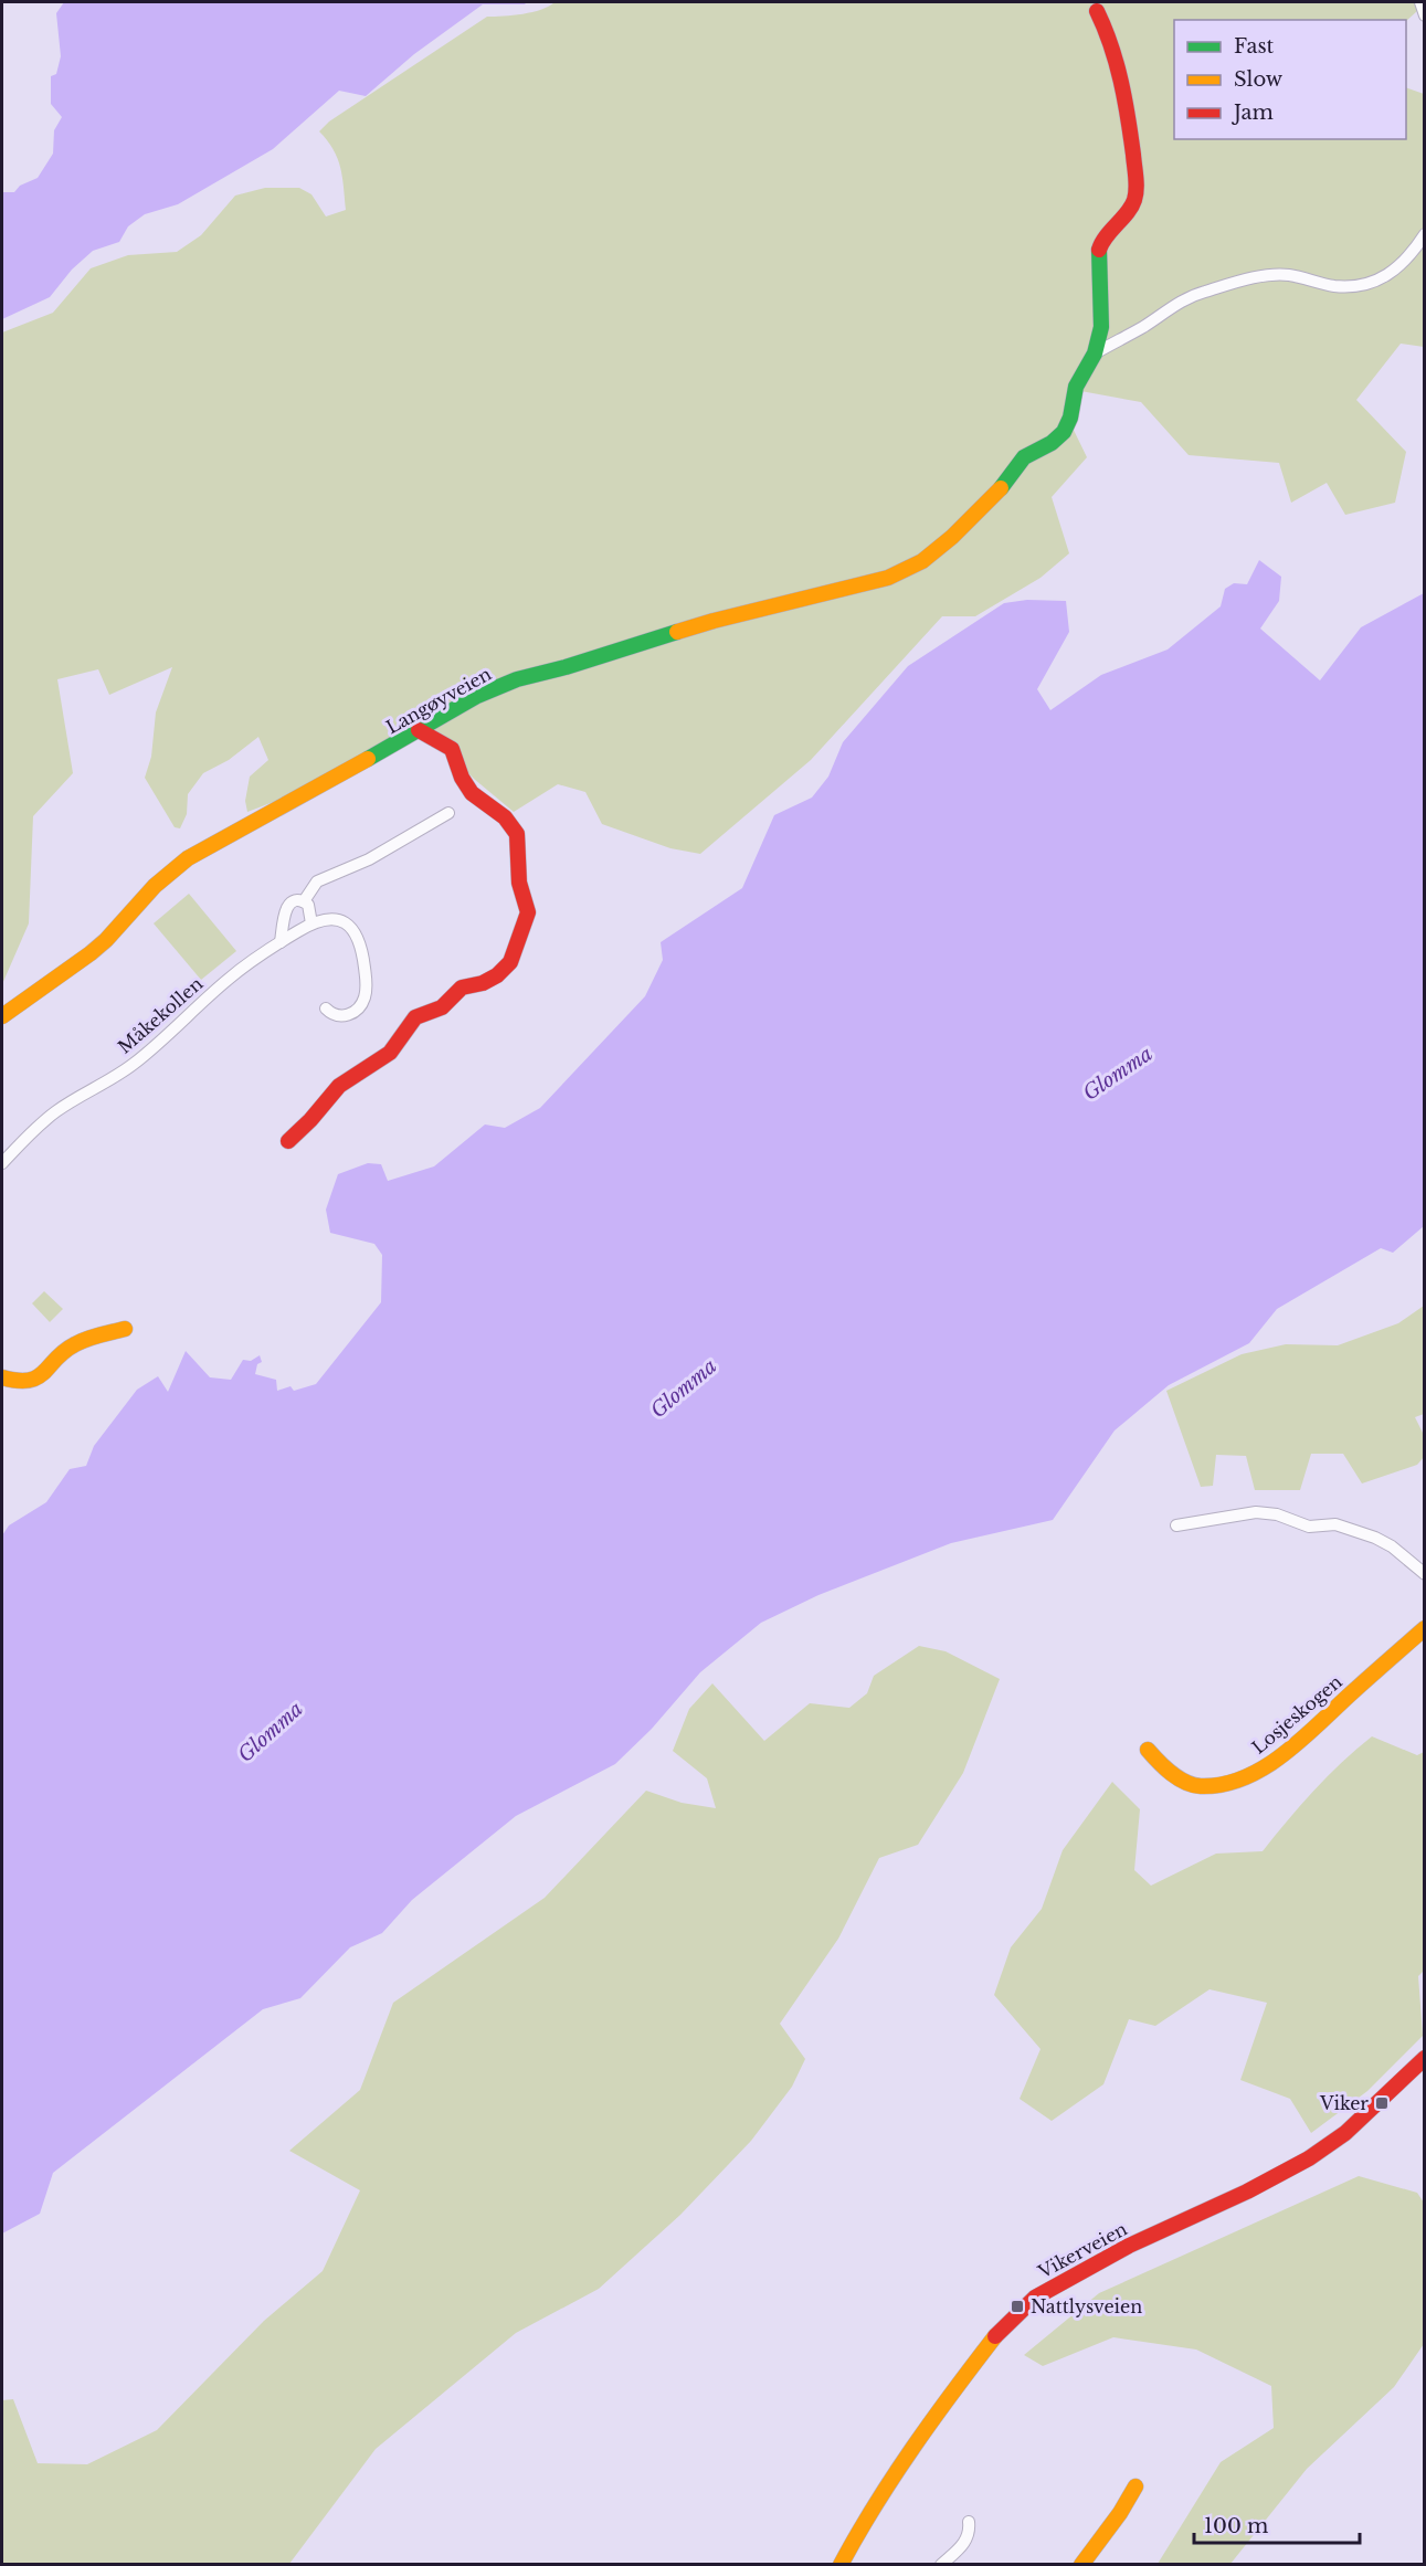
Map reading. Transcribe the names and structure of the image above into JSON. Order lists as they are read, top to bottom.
{
  "streets": {
    "main road": ["Langøyveien", "Losjeskogen", "Vikerveien"],
    "street": ["Måkekollen"]
  },
  "water": ["Glomma"],
  "places": {
    "transit": ["Viker", "Nattlysveien"]
  },
  "legend": ["Fast", "Slow", "Jam"],
  "scale_bar": "100 m"
}
